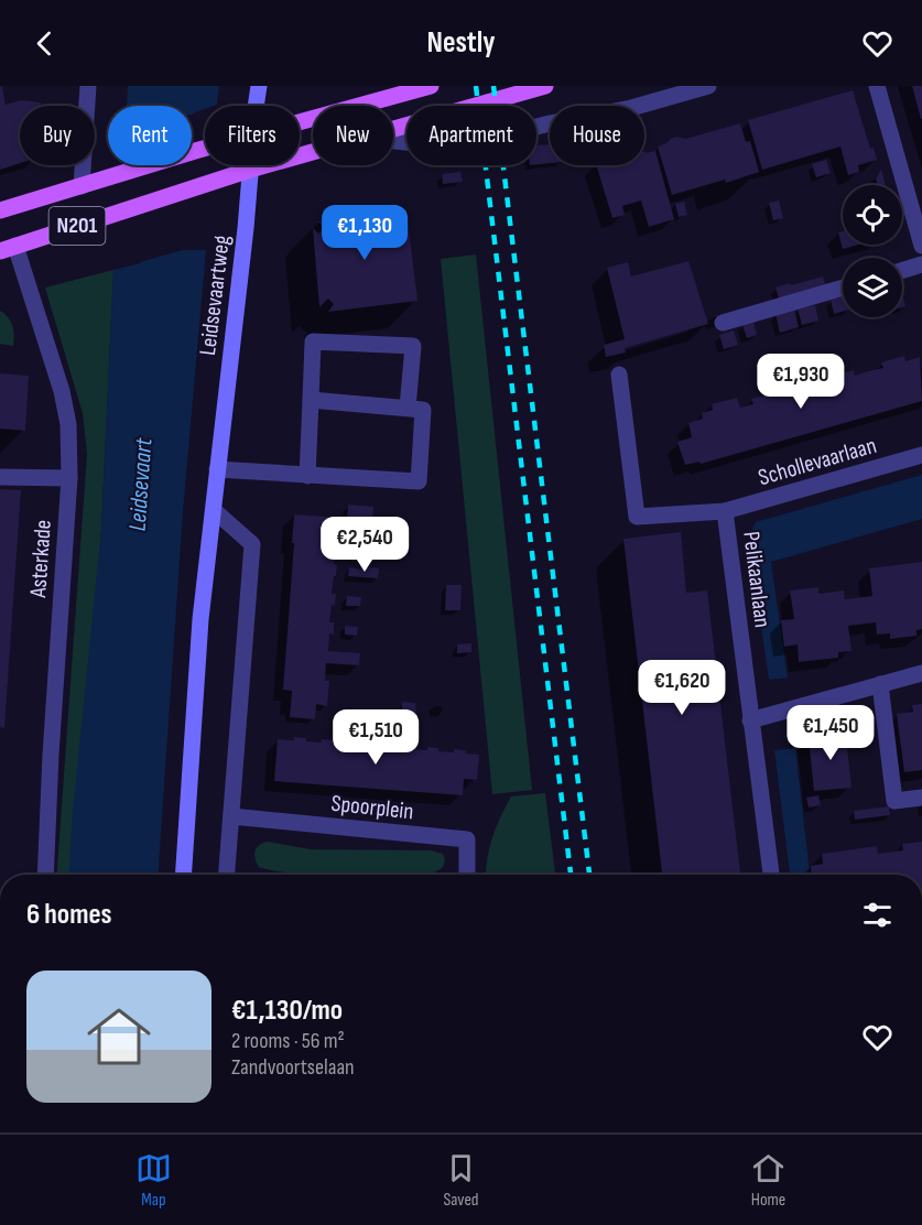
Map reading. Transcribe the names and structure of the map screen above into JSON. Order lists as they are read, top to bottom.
{
  "streets": {
    "main road": ["N201", "Leidsevaartweg"],
    "street": [
      "Schollevaarlaan",
      "Asterkade",
      "Pelikaanlaan",
      "Spoorplein"
    ]
  },
  "crossings": [
    ["N201", "Leidsevaartweg"],
    ["N201", "Asterkade"],
    ["Schollevaarlaan", "Pelikaanlaan"]
  ],
  "water": ["Leidsevaart"],
  "page": {
    "header": "Nestly",
    "chip": [
      "Buy",
      "Rent",
      "Filters",
      "New",
      "Apartment",
      "House"
    ],
    "price": [
      "€1,130",
      "€1,930",
      "€2,540",
      "€1,620",
      "€1,450",
      "€1,510"
    ],
    "heading": "6 homes",
    "list": [
      {
        "name": "€1,130/mo",
        "note": "2 rooms · 56 m² · Zandvoortselaan"
      }
    ],
    "tabs": ["Map", "Saved", "Home"]
  }
}
